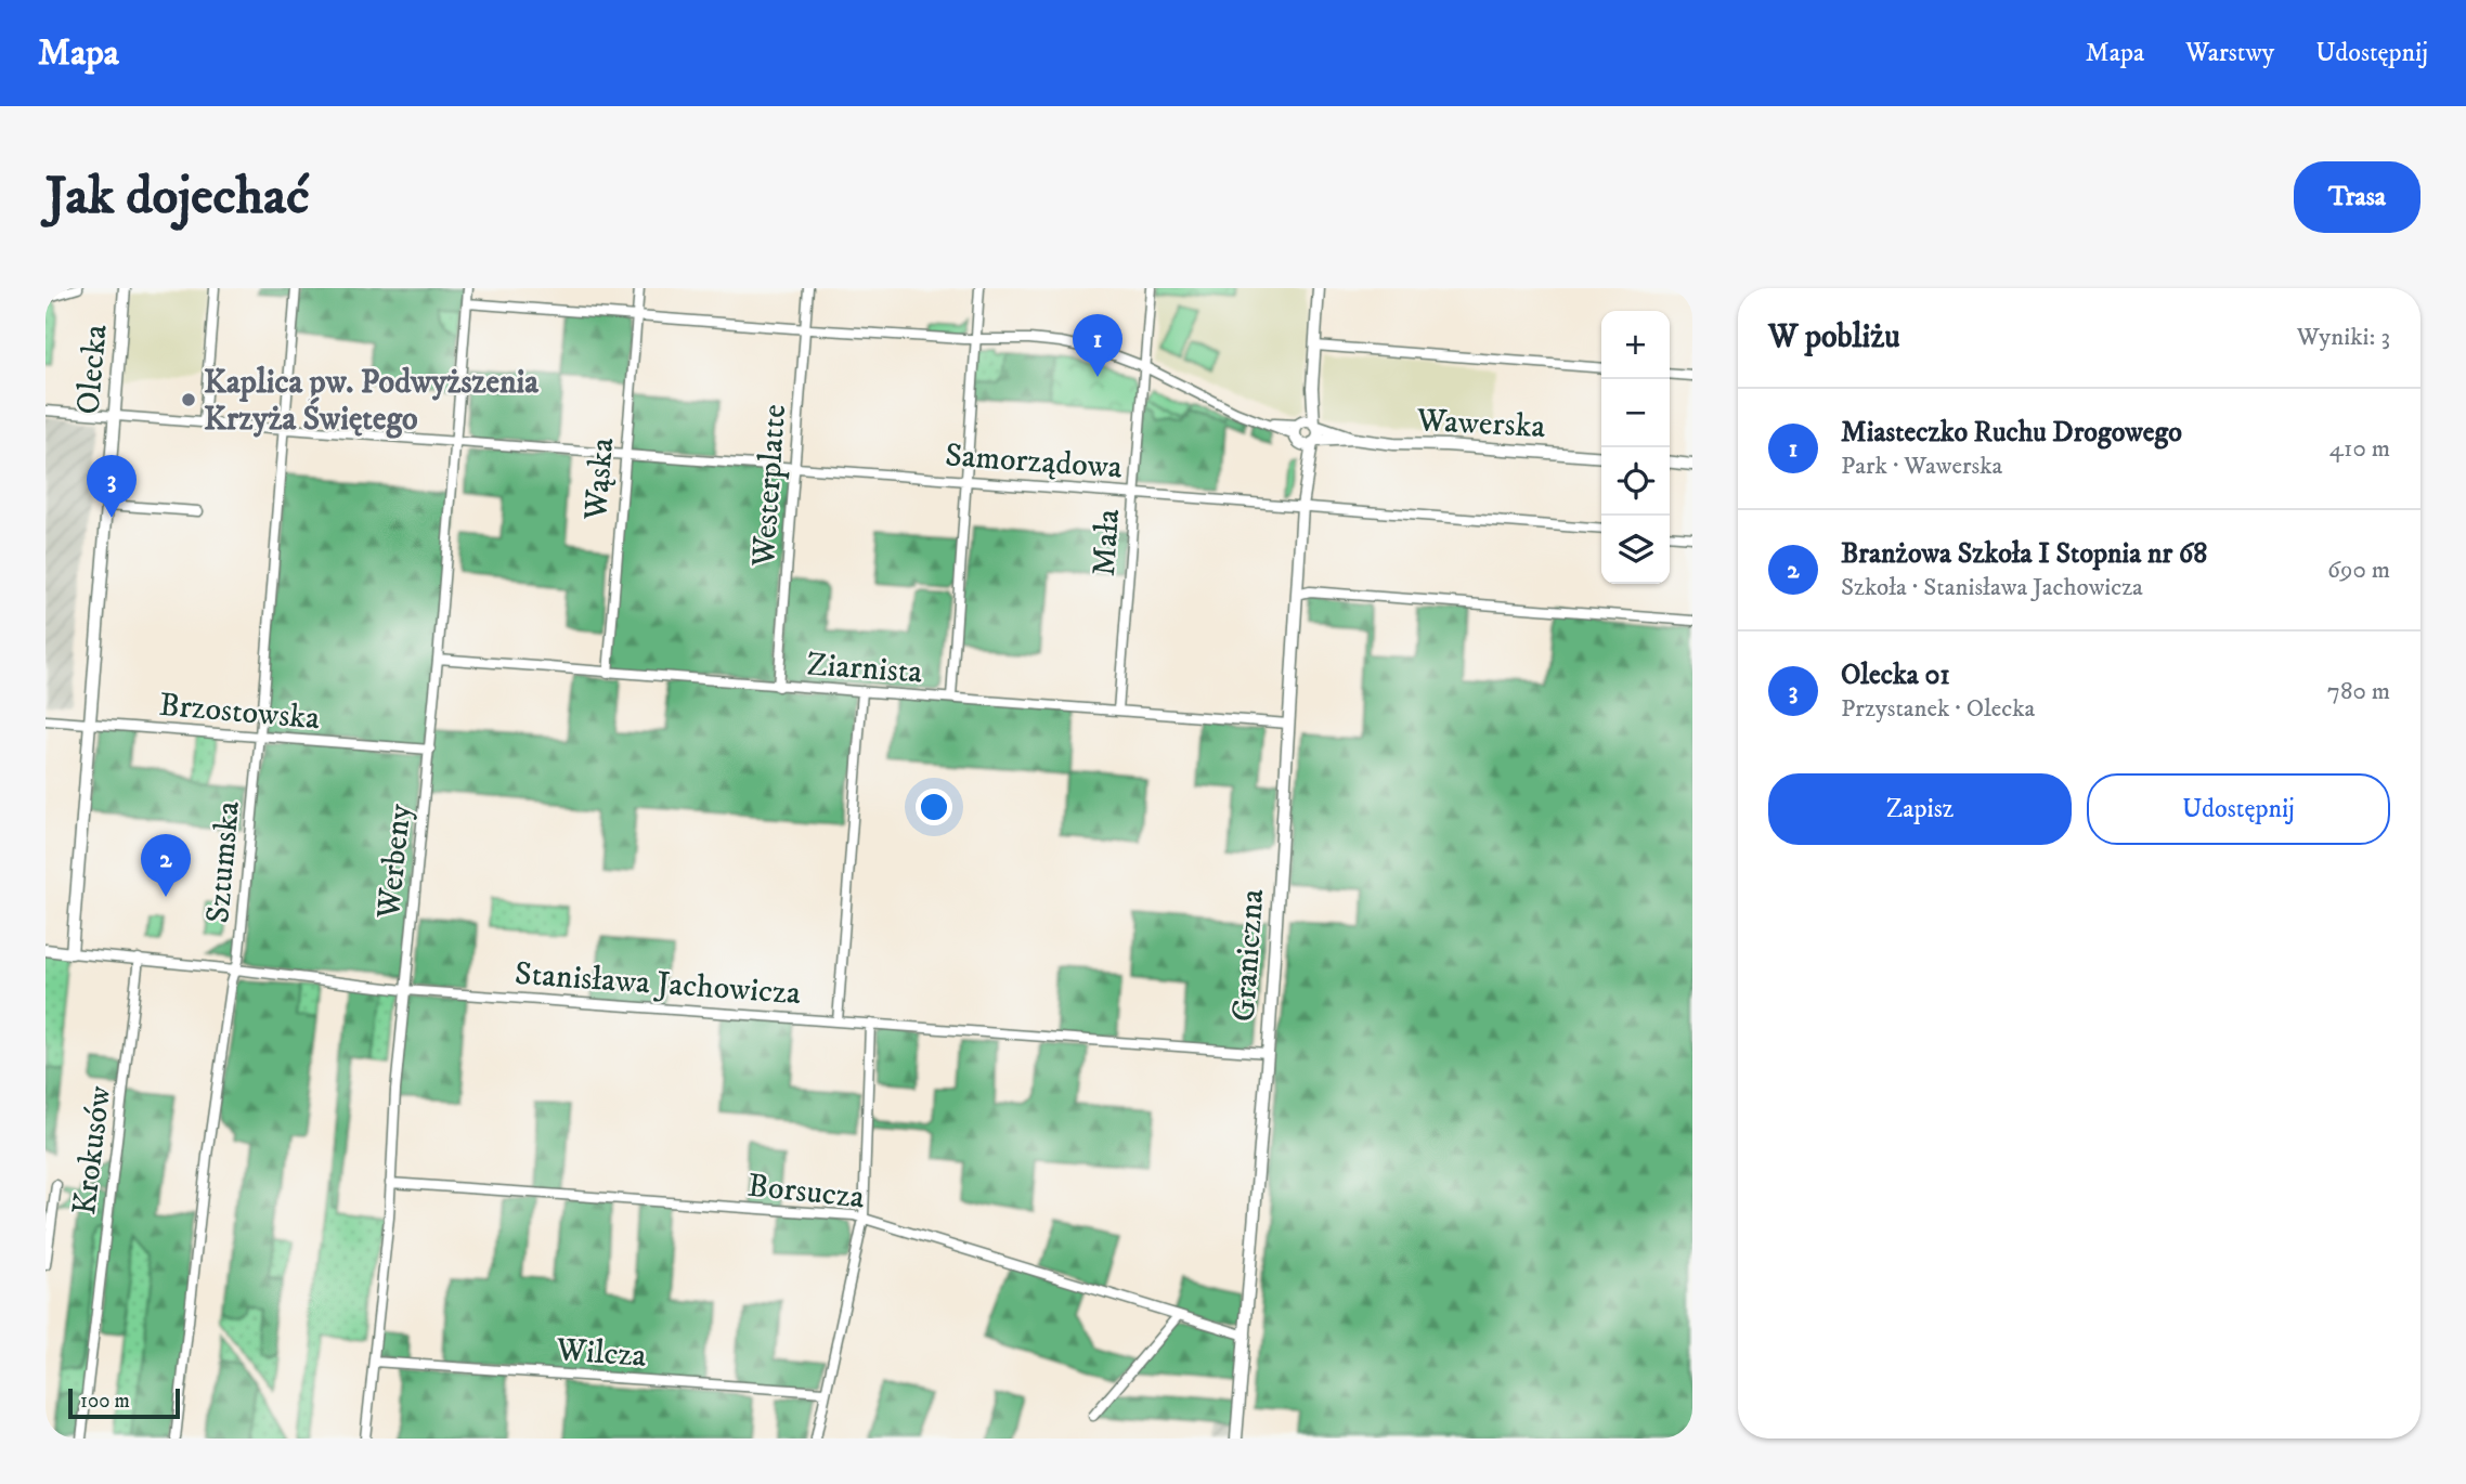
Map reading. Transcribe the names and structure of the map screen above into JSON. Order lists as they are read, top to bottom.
{
  "streets": {
    "street": [
      "Olecka",
      "Wawerska",
      "Samorządowa",
      "Wąska",
      "Westerplatte",
      "Mała",
      "Ziarnista",
      "Brzostowska",
      "Werbeny",
      "Sztumska",
      "Graniczna",
      "Stanisława Jachowicza",
      "Krokusów",
      "Borsucza",
      "Wilcza"
    ]
  },
  "crossings": [
    ["Olecka", "Samorządowa"],
    ["Olecka", "Brzostowska"],
    ["Olecka", "Stanisława Jachowicza"],
    ["Wawerska", "Wąska"],
    ["Wawerska", "Westerplatte"],
    ["Wawerska", "Mała"],
    ["Wawerska", "Werbeny"],
    ["Wawerska", "Graniczna"],
    ["Samorządowa", "Wąska"],
    ["Samorządowa", "Westerplatte"],
    ["Samorządowa", "Mała"],
    ["Samorządowa", "Werbeny"],
    ["Samorządowa", "Sztumska"],
    ["Samorządowa", "Graniczna"],
    ["Wąska", "Ziarnista"],
    ["Westerplatte", "Ziarnista"],
    ["Mała", "Ziarnista"],
    ["Ziarnista", "Werbeny"],
    ["Ziarnista", "Graniczna"],
    ["Brzostowska", "Werbeny"],
    ["Brzostowska", "Sztumska"],
    ["Werbeny", "Stanisława Jachowicza"],
    ["Werbeny", "Borsucza"],
    ["Werbeny", "Wilcza"],
    ["Sztumska", "Stanisława Jachowicza"],
    ["Graniczna", "Stanisława Jachowicza"],
    ["Graniczna", "Borsucza"],
    ["Stanisława Jachowicza", "Krokusów"]
  ],
  "places": ["Kaplica pw. Podwyższenia Krzyża Świętego"],
  "scale_bar": "100 m",
  "page": {
    "header": "Mapa",
    "nav": ["Mapa", "Warstwy", "Udostępnij"],
    "buttons": [
      "Trasa",
      ["Zapisz", "Udostępnij"]
    ],
    "title": "Jak dojechać",
    "heading": ["W pobliżu", "Wyniki: 3"],
    "map_buttons": ["+", "−"],
    "pins": ["1", "3", "2"],
    "list": [
      {
        "mark": "1",
        "name": "Miasteczko Ruchu Drogowego",
        "note": "Park · Wawerska",
        "value": "410 m"
      },
      {
        "mark": "2",
        "name": "Branżowa Szkoła I Stopnia nr 68",
        "note": "Szkoła · Stanisława Jachowicza",
        "value": "690 m"
      },
      {
        "mark": "3",
        "name": "Olecka 01",
        "note": "Przystanek · Olecka",
        "value": "780 m"
      }
    ],
    "scale": "100 m"
  }
}
